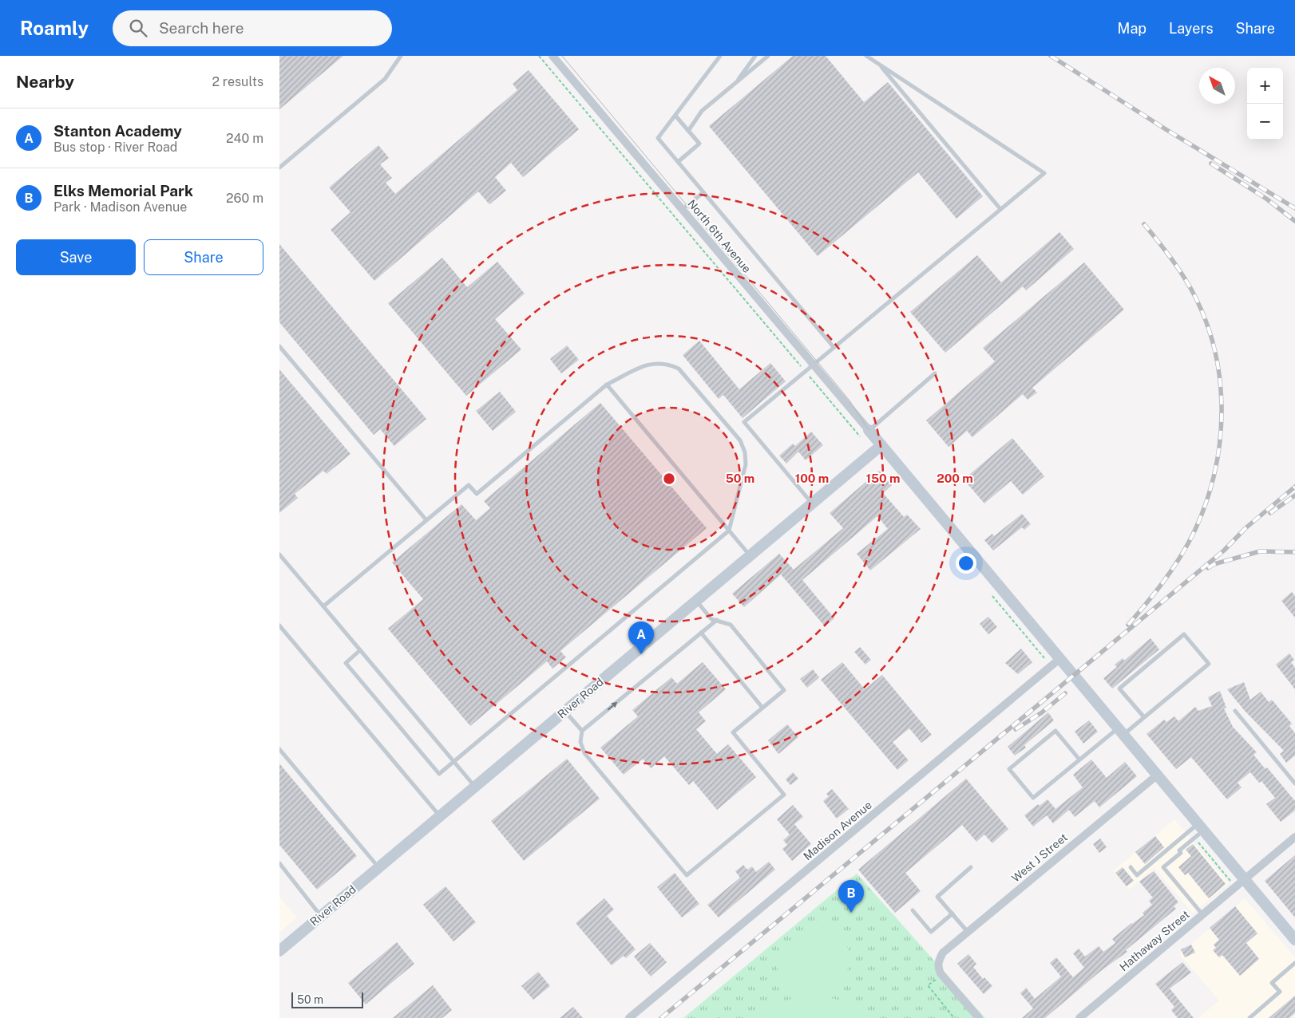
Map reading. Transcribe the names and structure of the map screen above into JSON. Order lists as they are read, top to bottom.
{
  "streets": {
    "street": [
      "North 6th Avenue",
      "River Road",
      "Madison Avenue",
      "West J Street",
      "Hathaway Street"
    ]
  },
  "scale_bar": "50 m",
  "north": "top left",
  "page": {
    "header": "Roamly",
    "search": "Search here",
    "nav": ["Map", "Layers", "Share"],
    "heading": ["Nearby", "2 results"],
    "map_buttons": ["+", "−"],
    "list": [
      {
        "mark": "A",
        "name": "Stanton Academy",
        "note": "Bus stop · River Road",
        "value": "240 m"
      },
      {
        "mark": "B",
        "name": "Elks Memorial Park",
        "note": "Park · Madison Avenue",
        "value": "260 m"
      }
    ],
    "buttons": ["Save", "Share"],
    "pins": ["A", "B"],
    "scale": "50 m"
  },
  "rings": [
    "50 m",
    "100 m",
    "150 m",
    "200 m"
  ]
}
